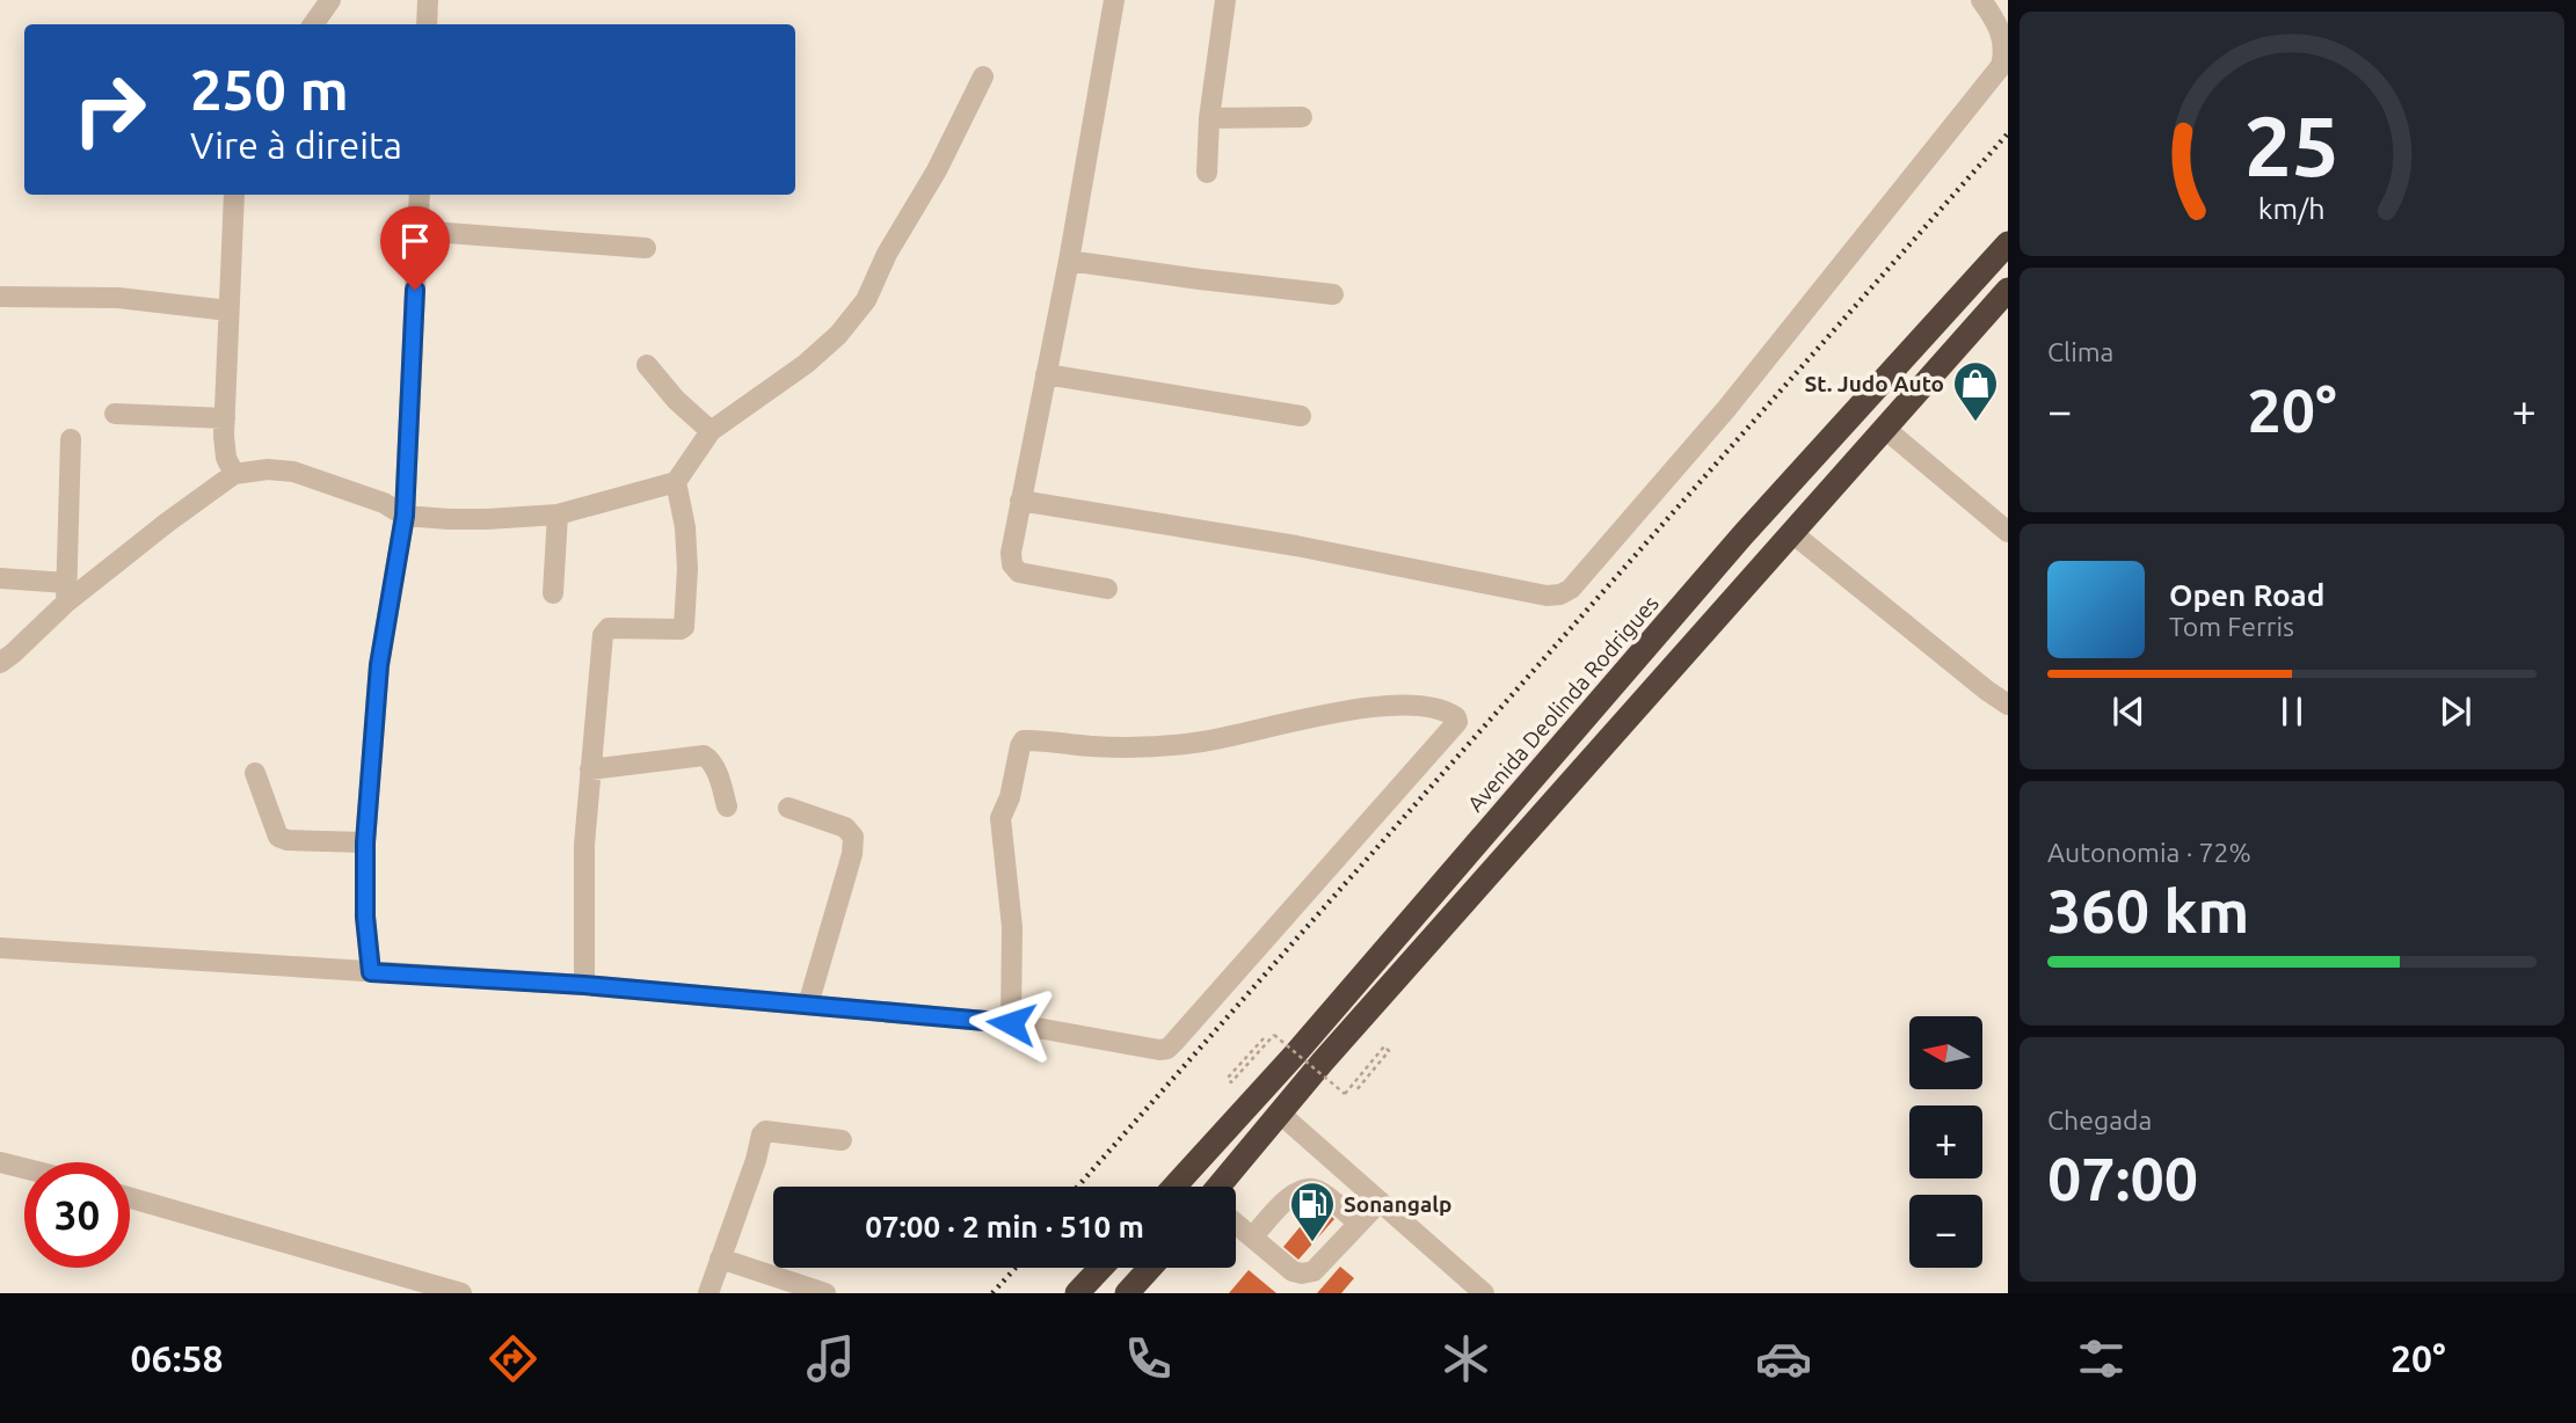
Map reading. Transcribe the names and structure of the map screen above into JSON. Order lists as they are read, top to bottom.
{
  "streets": {
    "highway": ["Avenida Deolinda Rodrigues"]
  },
  "places": {
    "shop": ["St. Judo Auto"],
    "fuel station": ["Sonangalp"]
  },
  "north": "left",
  "page": {
    "turn": ["250 m", "Vire à direita"],
    "tile": [
      "Clima",
      ["Autonomia · 72%", "360 km"],
      ["Chegada", "07:00"]
    ],
    "heat": ["−", "20°", "+"],
    "song": ["Open Road", "Tom Ferris"],
    "map_buttons": ["+", "−"],
    "limit": "30",
    "trip": "07:00 · 2 min · 510 m",
    "tabs": ["06:58", "20°"],
    "gauge": ["25", "km/h"]
  }
}
